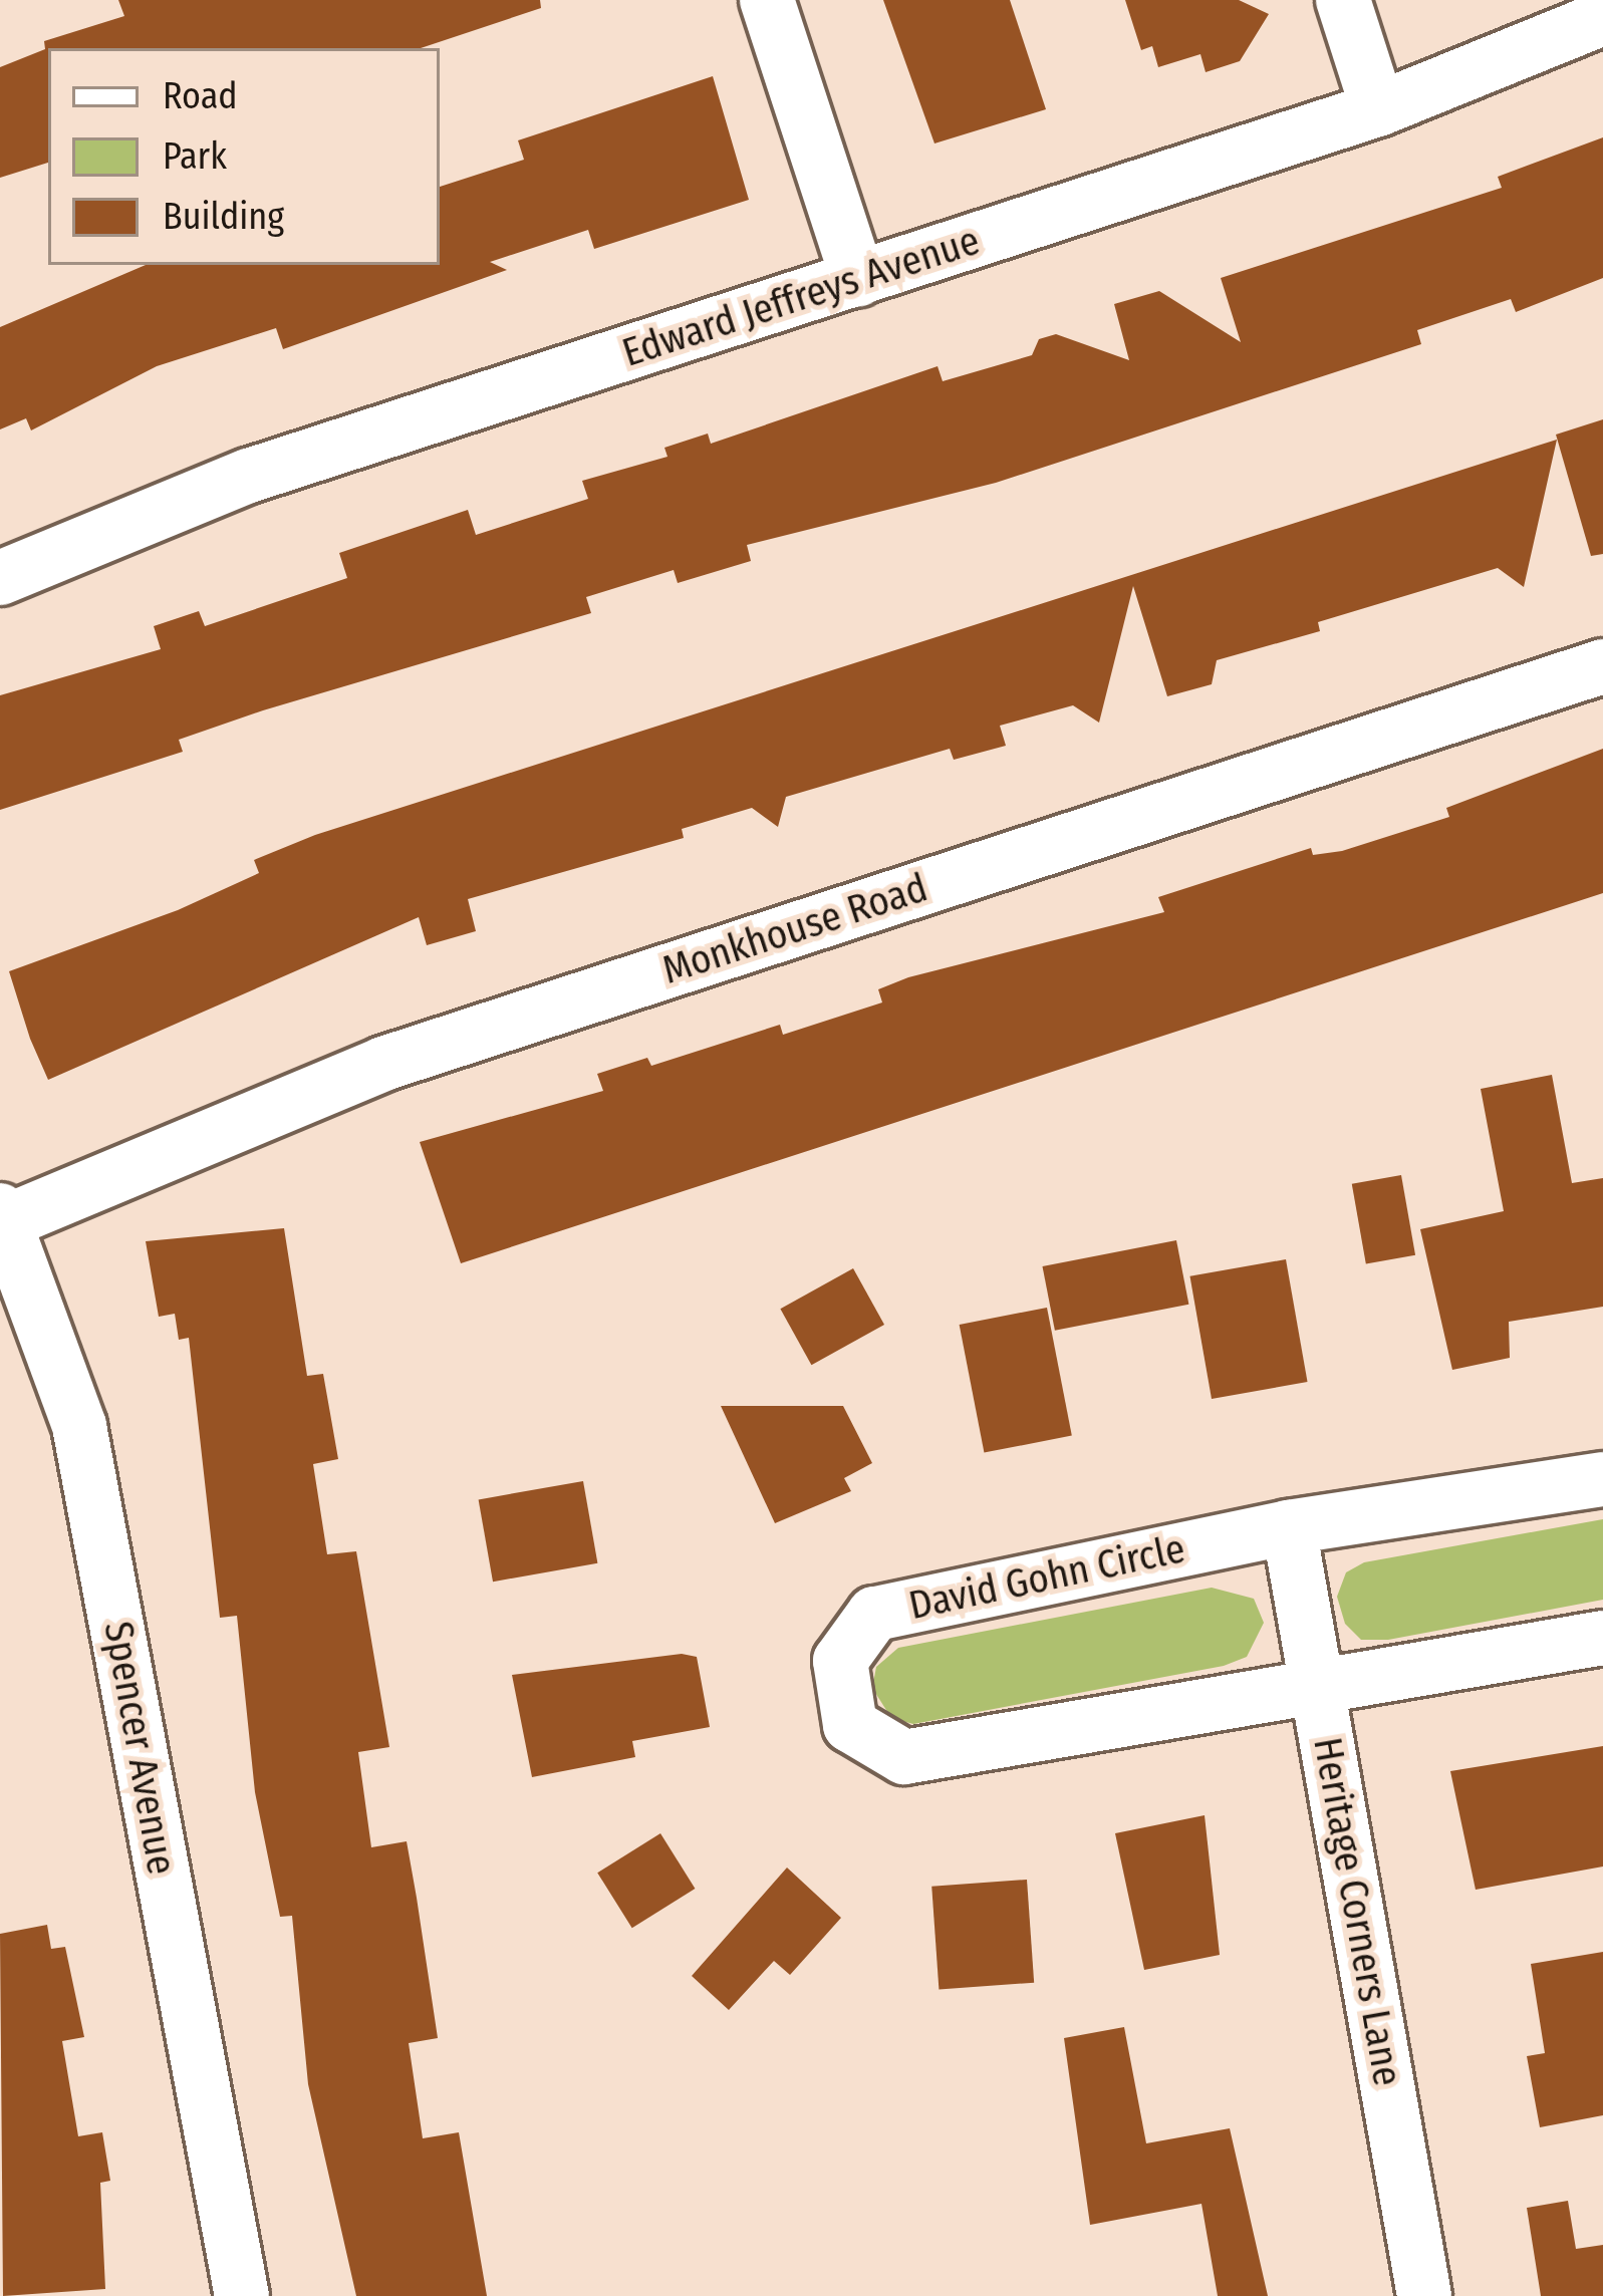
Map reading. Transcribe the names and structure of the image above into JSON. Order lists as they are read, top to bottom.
{
  "streets": {
    "street": [
      "Edward Jeffreys Avenue",
      "Monkhouse Road",
      "David Gohn Circle",
      "Spencer Avenue",
      "Heritage Corners Lane"
    ]
  },
  "crossings": [
    ["Monkhouse Road", "Spencer Avenue"],
    ["David Gohn Circle", "Heritage Corners Lane"]
  ],
  "legend": ["Road", "Park", "Building"]
}
